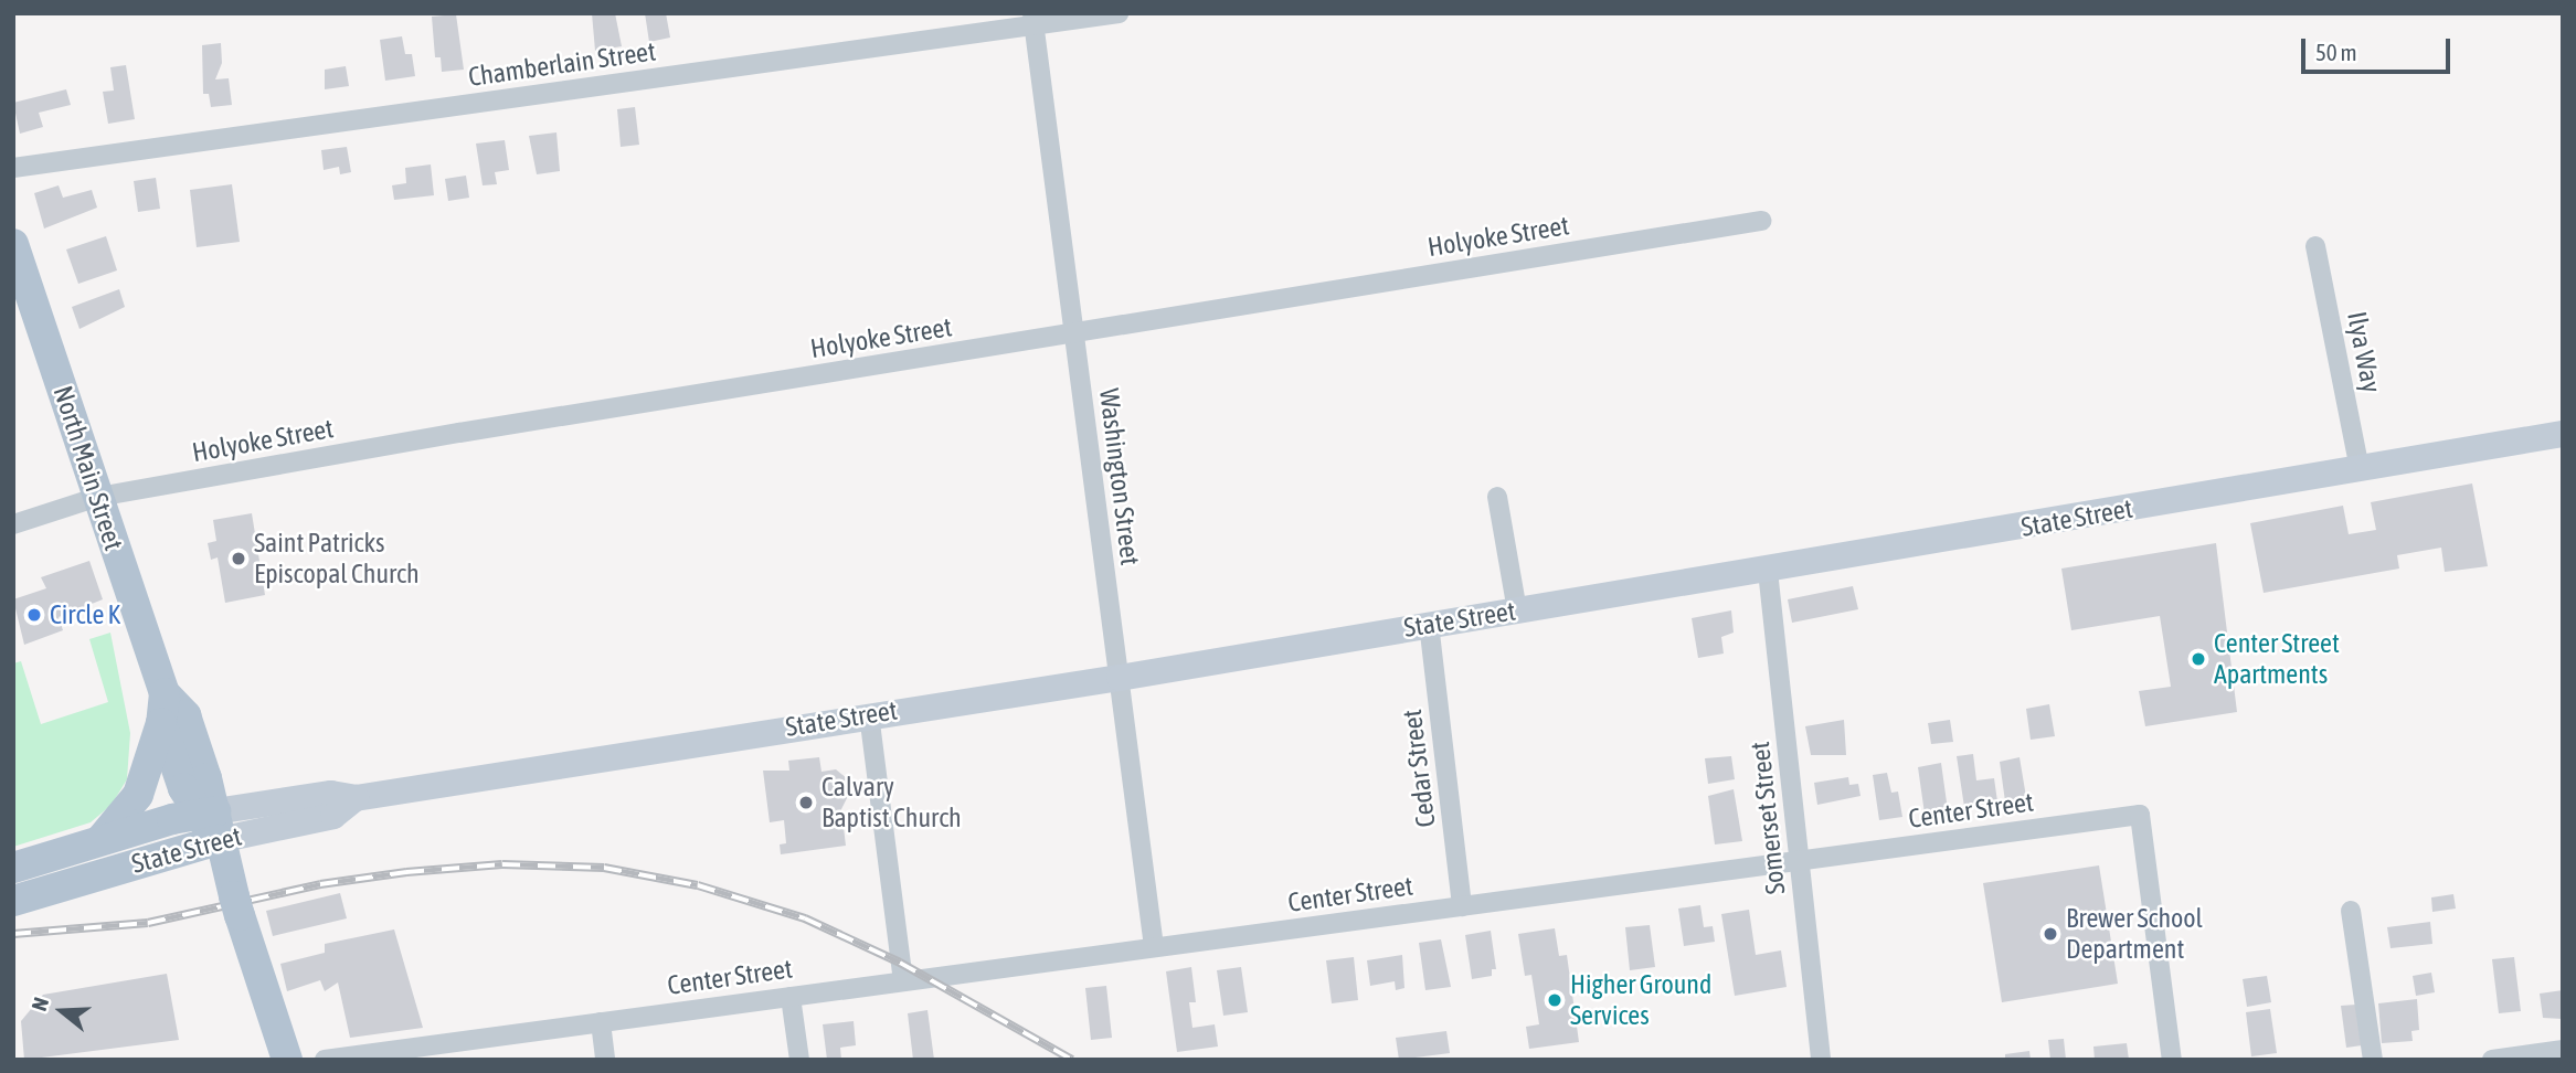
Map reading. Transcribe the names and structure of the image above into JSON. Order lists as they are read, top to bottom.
{
  "streets": {
    "main road": ["North Main Street", "State Street"],
    "street": [
      "Chamberlain Street",
      "Holyoke Street",
      "Ilya Way",
      "Washington Street",
      "Cedar Street",
      "Center Street",
      "Somerset Street"
    ]
  },
  "crossings": [
    ["Chamberlain Street", "Washington Street"],
    ["Holyoke Street", "North Main Street"],
    ["Holyoke Street", "Washington Street"],
    ["Ilya Way", "State Street"],
    ["North Main Street", "State Street"],
    ["Washington Street", "State Street"],
    ["Washington Street", "Center Street"],
    ["State Street", "Cedar Street"],
    ["State Street", "Somerset Street"],
    ["Cedar Street", "Center Street"],
    ["Center Street", "Somerset Street"]
  ],
  "places": [
    "Saint Patricks Episcopal Church",
    "Circle K",
    "Center Street Apartments",
    "Calvary Baptist Church",
    "Brewer School Department",
    "Higher Ground Services"
  ],
  "scale_bar": "50 m",
  "north": "left"
}
